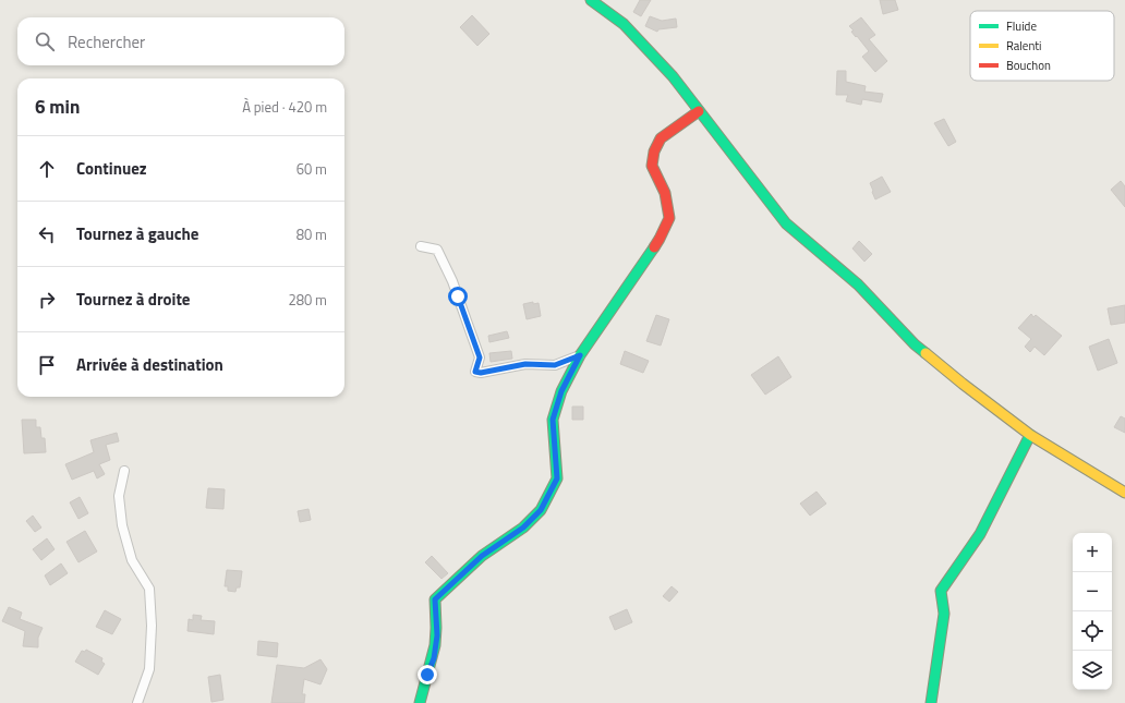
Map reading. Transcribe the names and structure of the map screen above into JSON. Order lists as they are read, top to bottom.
{
  "legend": ["Fluide", "Ralenti", "Bouchon"],
  "page": {
    "search": "Rechercher",
    "heading": ["6 min", "À pied · 420 m"],
    "list": [
      ["Continuez", "60 m"],
      ["Tournez à gauche", "80 m"],
      ["Tournez à droite", "280 m"],
      "Arrivée à destination"
    ],
    "map_buttons": ["+", "−"]
  }
}
